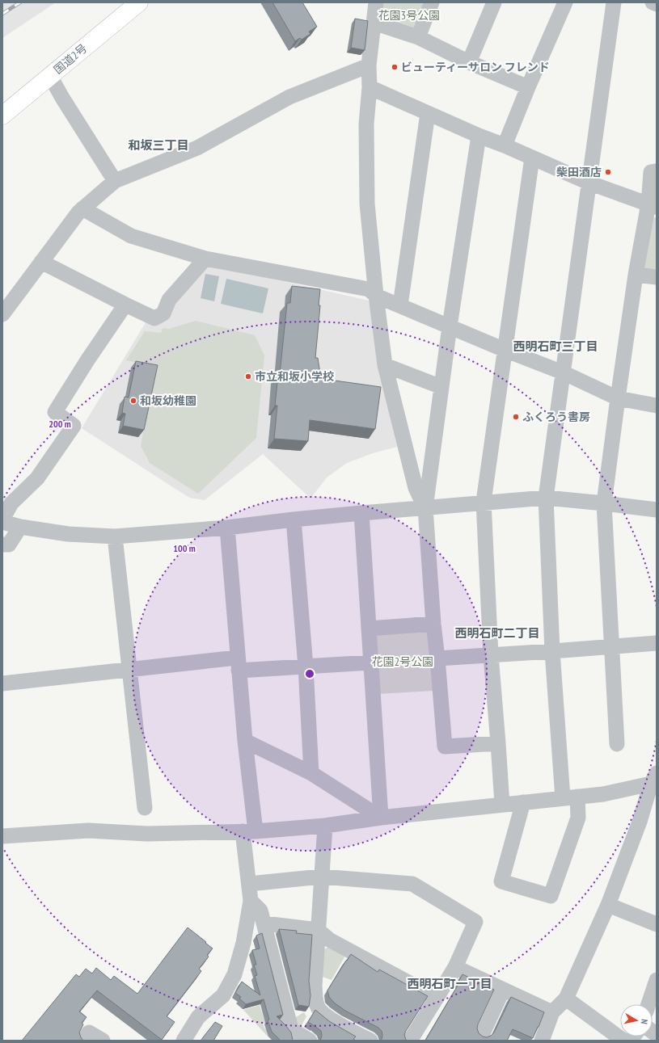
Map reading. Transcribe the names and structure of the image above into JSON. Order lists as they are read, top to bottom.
{
  "streets": {
    "highway": ["国道2号"]
  },
  "districts": [
    "和坂三丁目",
    "西明石町三丁目",
    "西明石町二丁目",
    "西明石町一丁目"
  ],
  "parks": ["花園3号公園", "花園2号公園"],
  "places": [
    "ビューティーサロン フレンド",
    "柴田酒店",
    "市立和坂小学校",
    "和坂幼稚園",
    "ふくろう書房"
  ],
  "north": "right",
  "rings": ["200 m", "100 m"]
}
